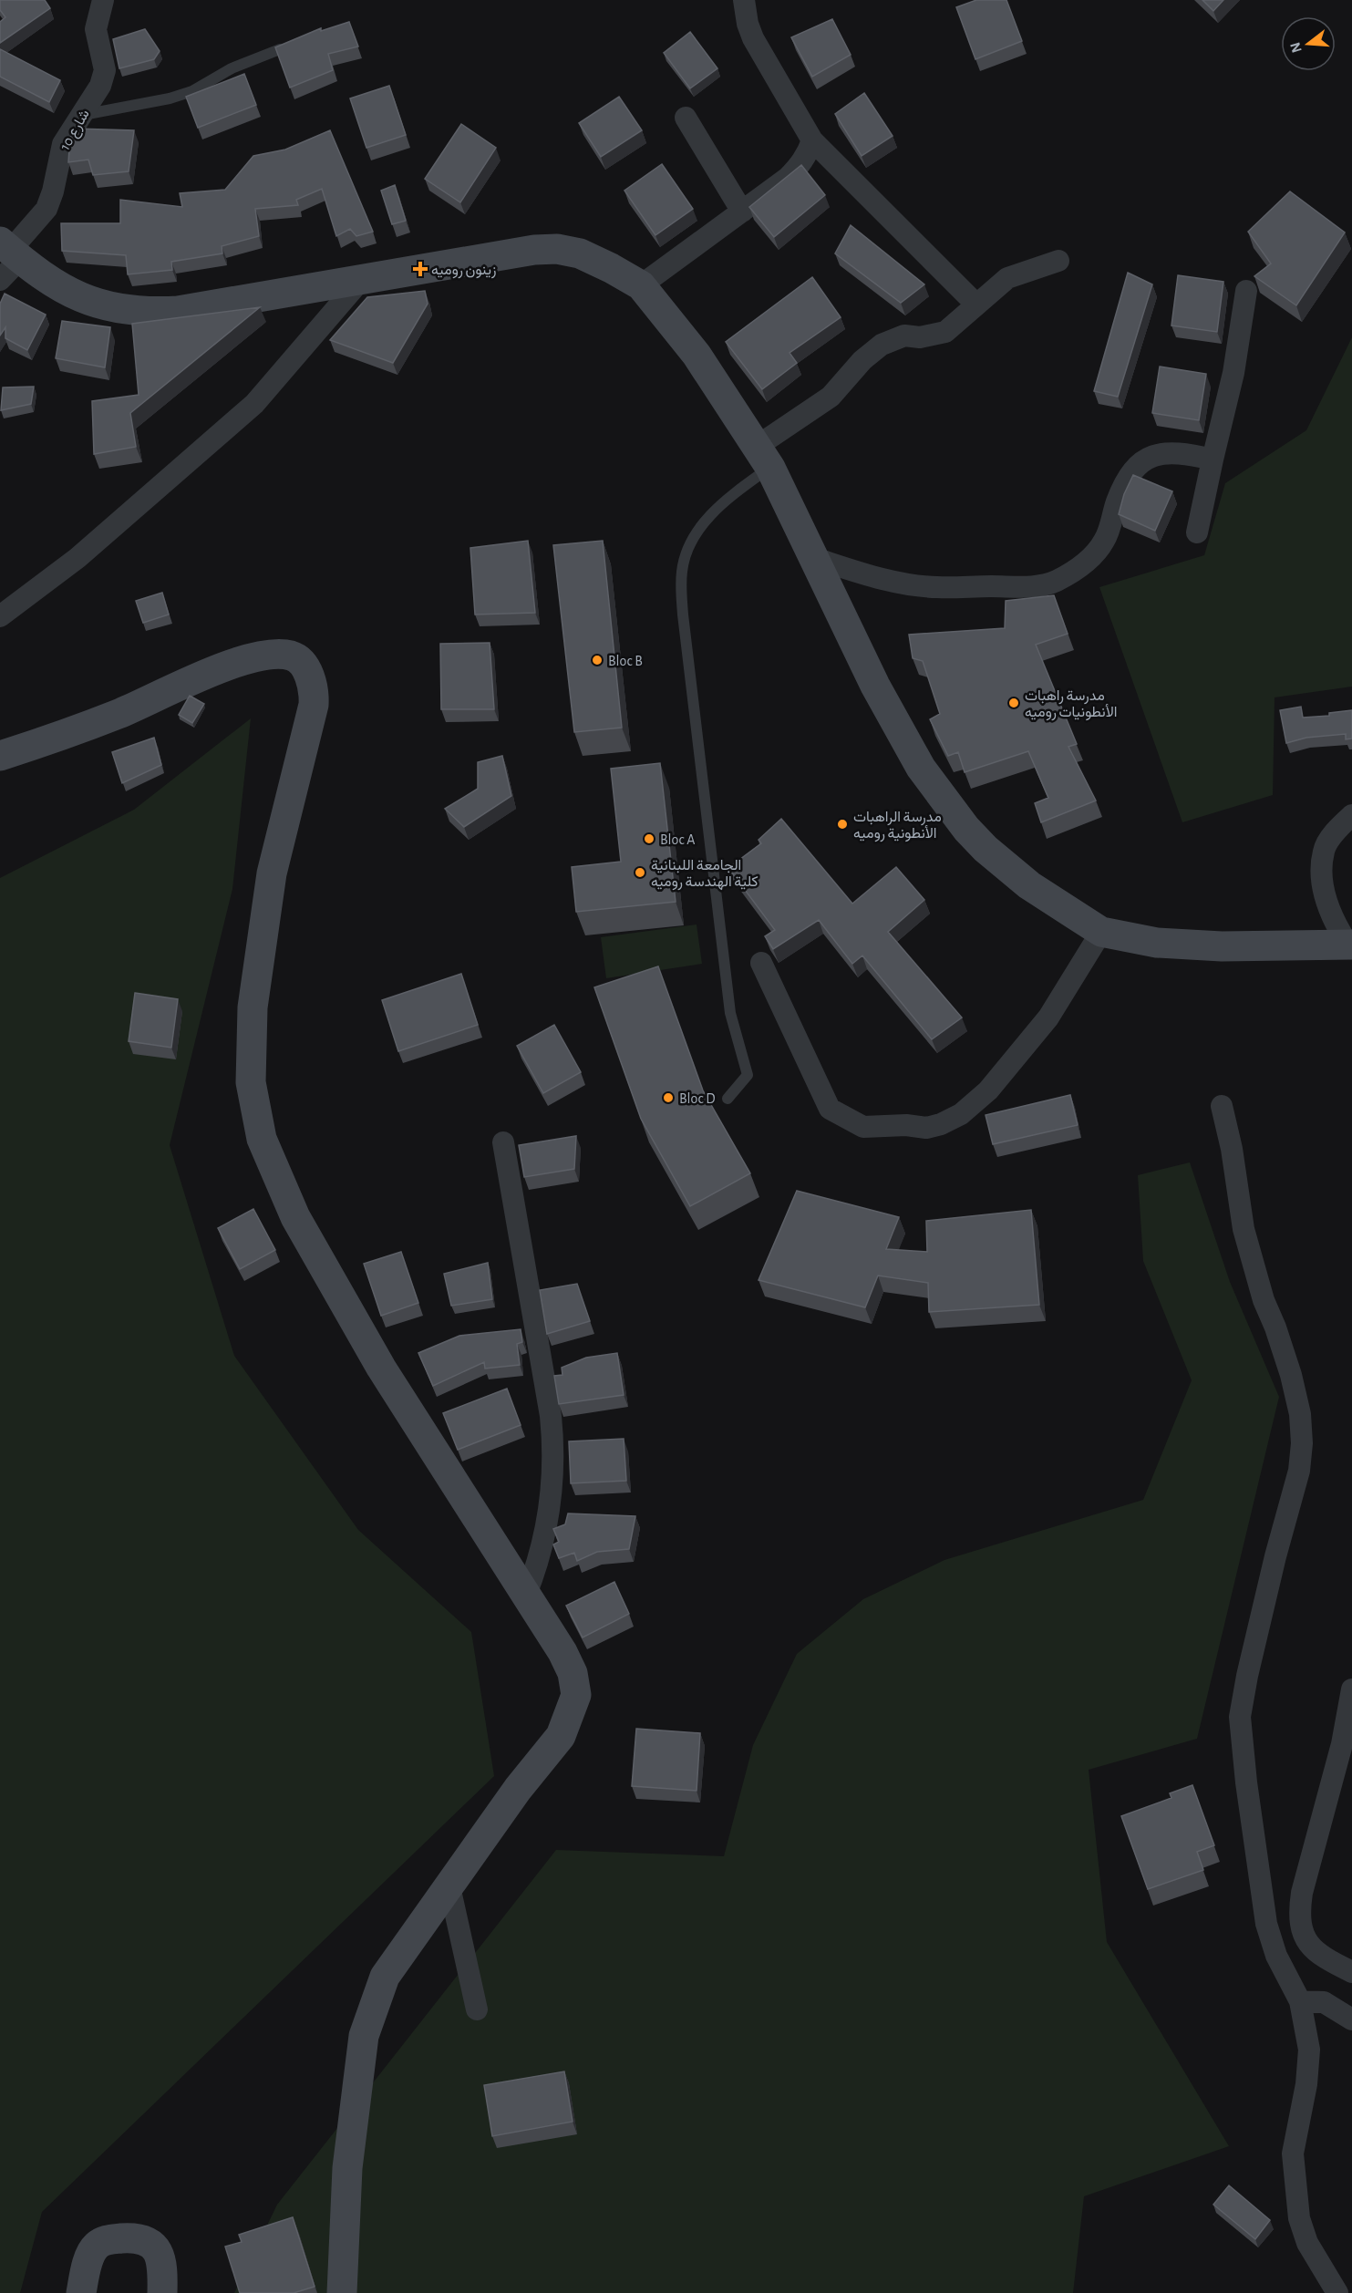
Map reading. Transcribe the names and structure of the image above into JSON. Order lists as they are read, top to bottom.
{
  "streets": {
    "street": ["شارع 10"]
  },
  "places": {
    "health": ["زينون روميه"],
    "other": [
      "Bloc B",
      "مدرسة راهبات الأنطونيات روميه",
      "مدرسة الراهبات الأنطونية روميه",
      "Bloc A",
      "الجامعة اللبنانية كلية الهندسة روميه",
      "Bloc D"
    ]
  },
  "north": "left"
}
